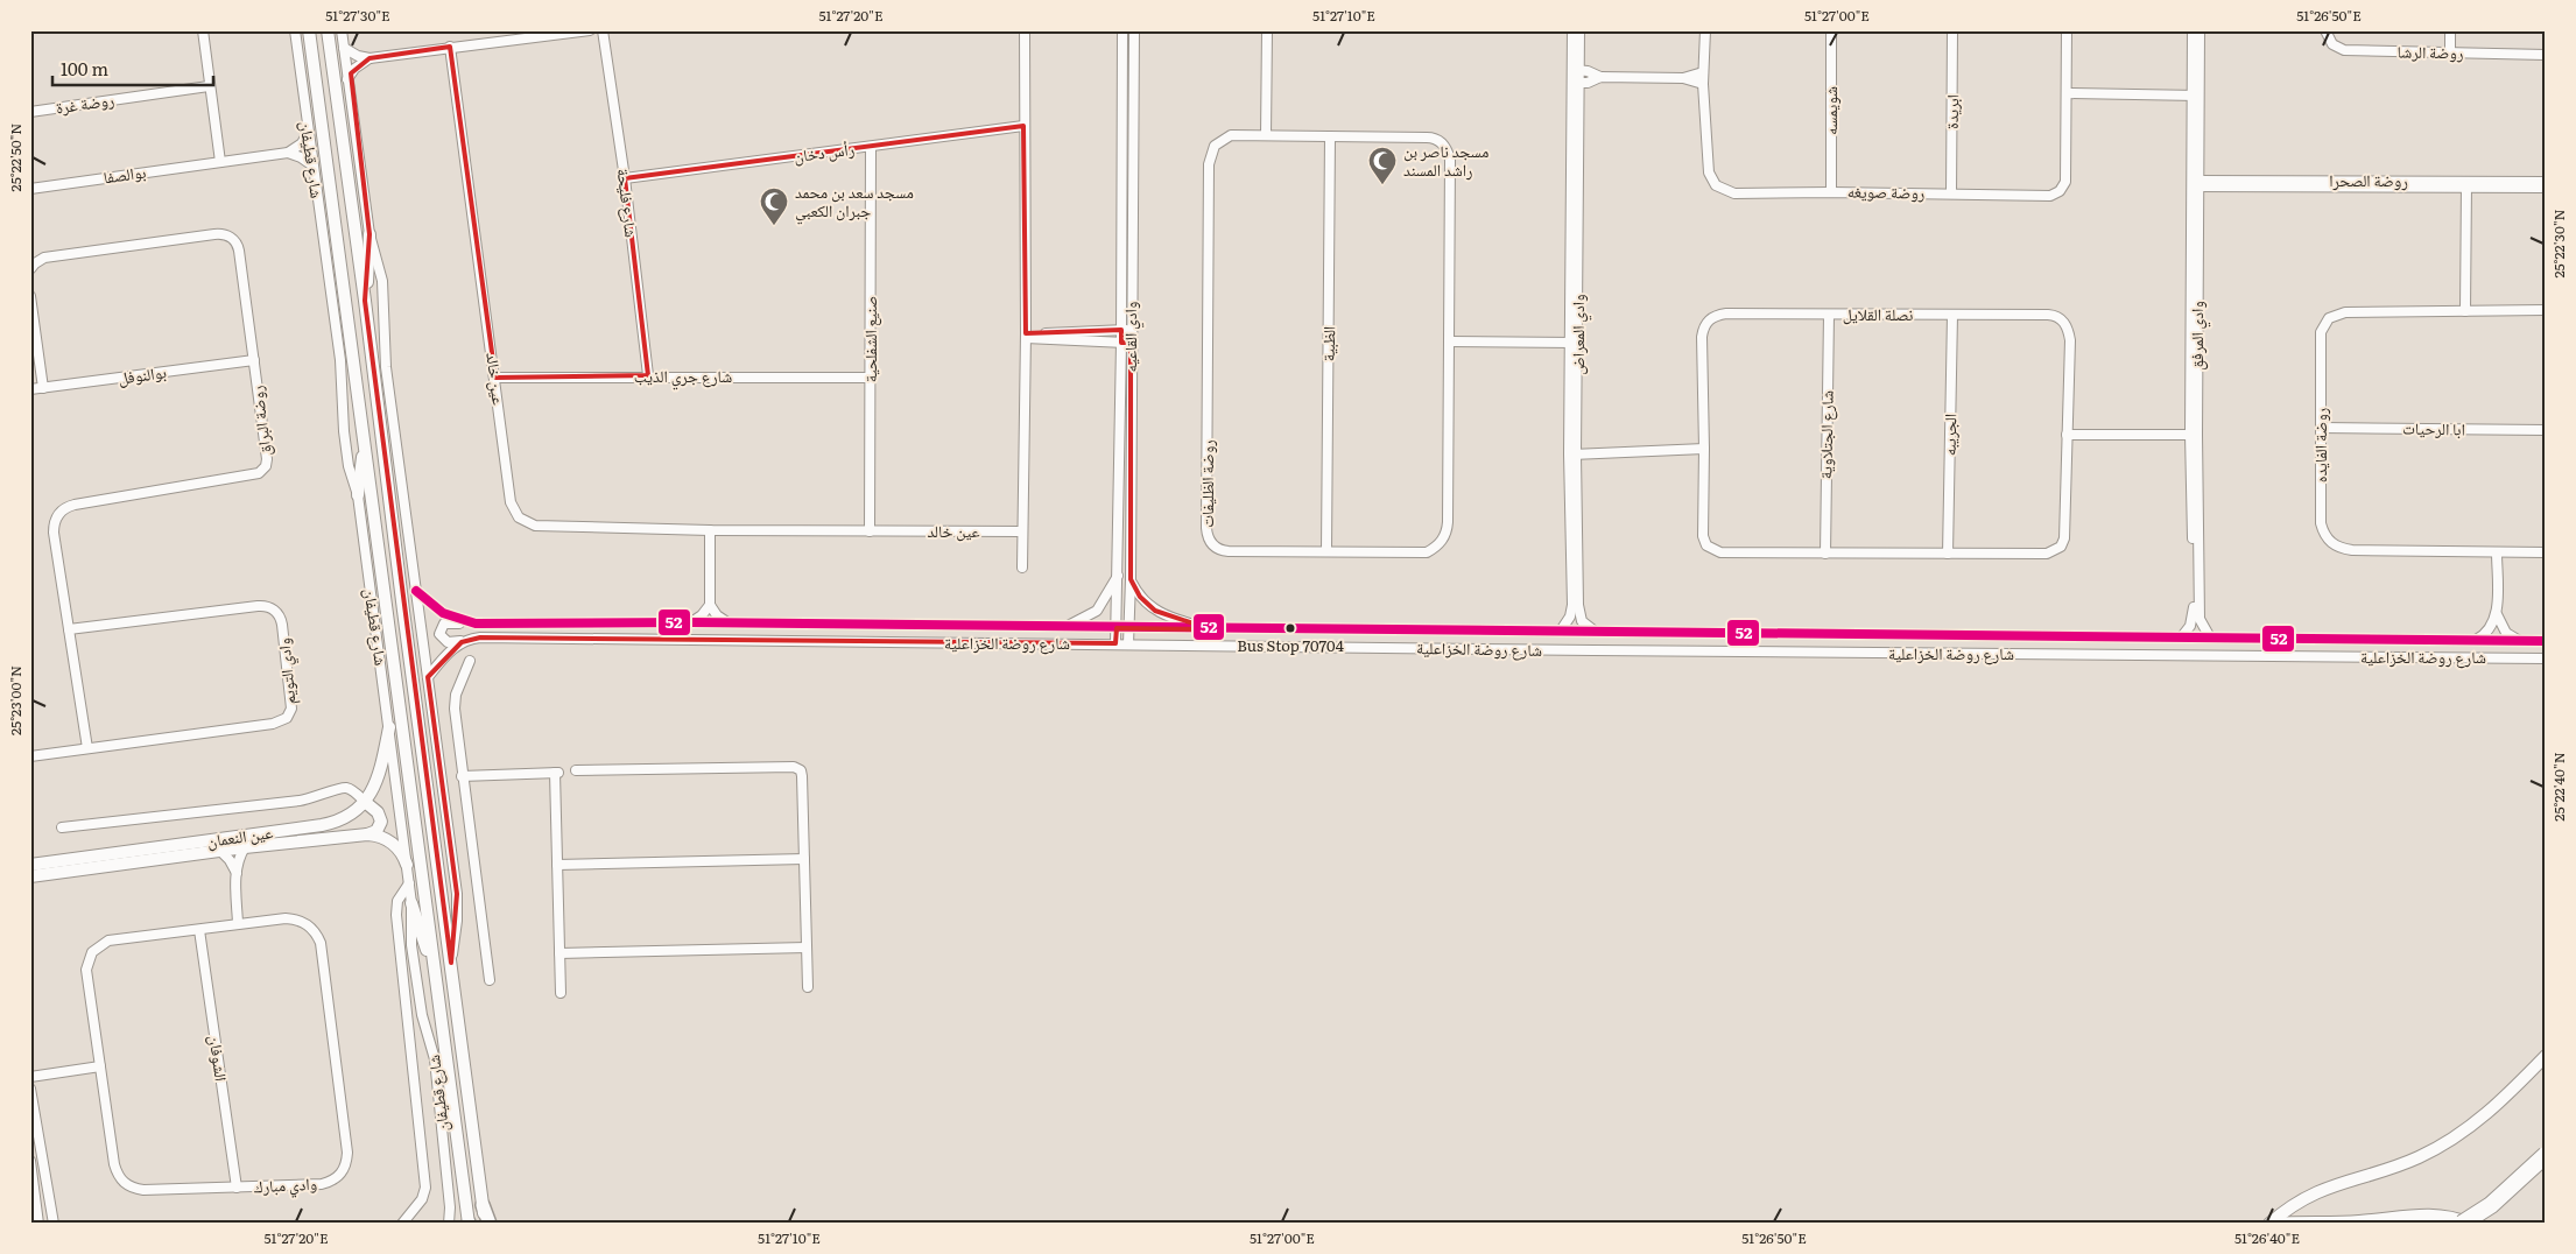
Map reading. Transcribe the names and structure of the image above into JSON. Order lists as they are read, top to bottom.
{
  "streets": {
    "street": [
      "روضة الرشا",
      "روضة غرة",
      "شويمسه",
      "ابريدة",
      "رأس دخان",
      "شارع قطيفان",
      "بوالصفا",
      "روضة الصحرا",
      "روضة صويغه",
      "شارع فليحة",
      "نصلة القلايل",
      "وادي المعراض",
      "وادي المرفق",
      "وادي القاعيه",
      "صنيع الشفلحية",
      "الظبية",
      "بوالنوفل",
      "شارع جري الذيب",
      "عين خالد",
      "روضة البراق",
      "ابا الرحيات",
      "شارع الجتلاوية",
      "الجريبه",
      "روضة الفايده",
      "روضة الظليفات",
      "شارع روضة الخزاعلية",
      "وادي التويم",
      "عين النعمان",
      "الشوفان",
      "وادي مبارك"
    ]
  },
  "crossings": [
    ["شويمسه", "روضة صويغه"],
    ["ابريدة", "روضة صويغه"],
    ["رأس دخان", "شارع فليحة"],
    ["رأس دخان", "صنيع الشفلحية"],
    ["شارع قطيفان", "شارع روضة الخزاعلية"],
    ["شارع قطيفان", "عين النعمان"],
    ["روضة الصحرا", "وادي المرفق"],
    ["شارع فليحة", "شارع جري الذيب"],
    ["نصلة القلايل", "شارع الجتلاوية"],
    ["نصلة القلايل", "الجريبه"],
    ["وادي المعراض", "شارع روضة الخزاعلية"],
    ["وادي المرفق", "شارع روضة الخزاعلية"],
    ["وادي القاعيه", "شارع روضة الخزاعلية"],
    ["صنيع الشفلحية", "شارع جري الذيب"],
    ["صنيع الشفلحية", "عين خالد"],
    ["الظبية", "روضة الظليفات"],
    ["بوالنوفل", "روضة البراق"],
    ["شارع جري الذيب", "عين خالد"],
    ["روضة البراق", "وادي التويم"],
    ["ابا الرحيات", "روضة الفايده"],
    ["الشوفان", "وادي مبارك"]
  ],
  "places": {
    "mosque": ["مسجد ناصر بن راشد المسند", "مسجد سعد بن محمد جبران الكعبي"],
    "other": ["Bus Stop 70704"]
  },
  "lines": ["transit line 52"],
  "scale_bar": "100 m",
  "coordinates": [
    "51°27'30\"E",
    "51°27'20\"E",
    "51°27'10\"E",
    "51°27'00\"E",
    "51°26'50\"E",
    "25°22'50\"N",
    "25°22'30\"N",
    "25°23'00\"N",
    "25°22'40\"N",
    "51°26'40\"E"
  ]
}
